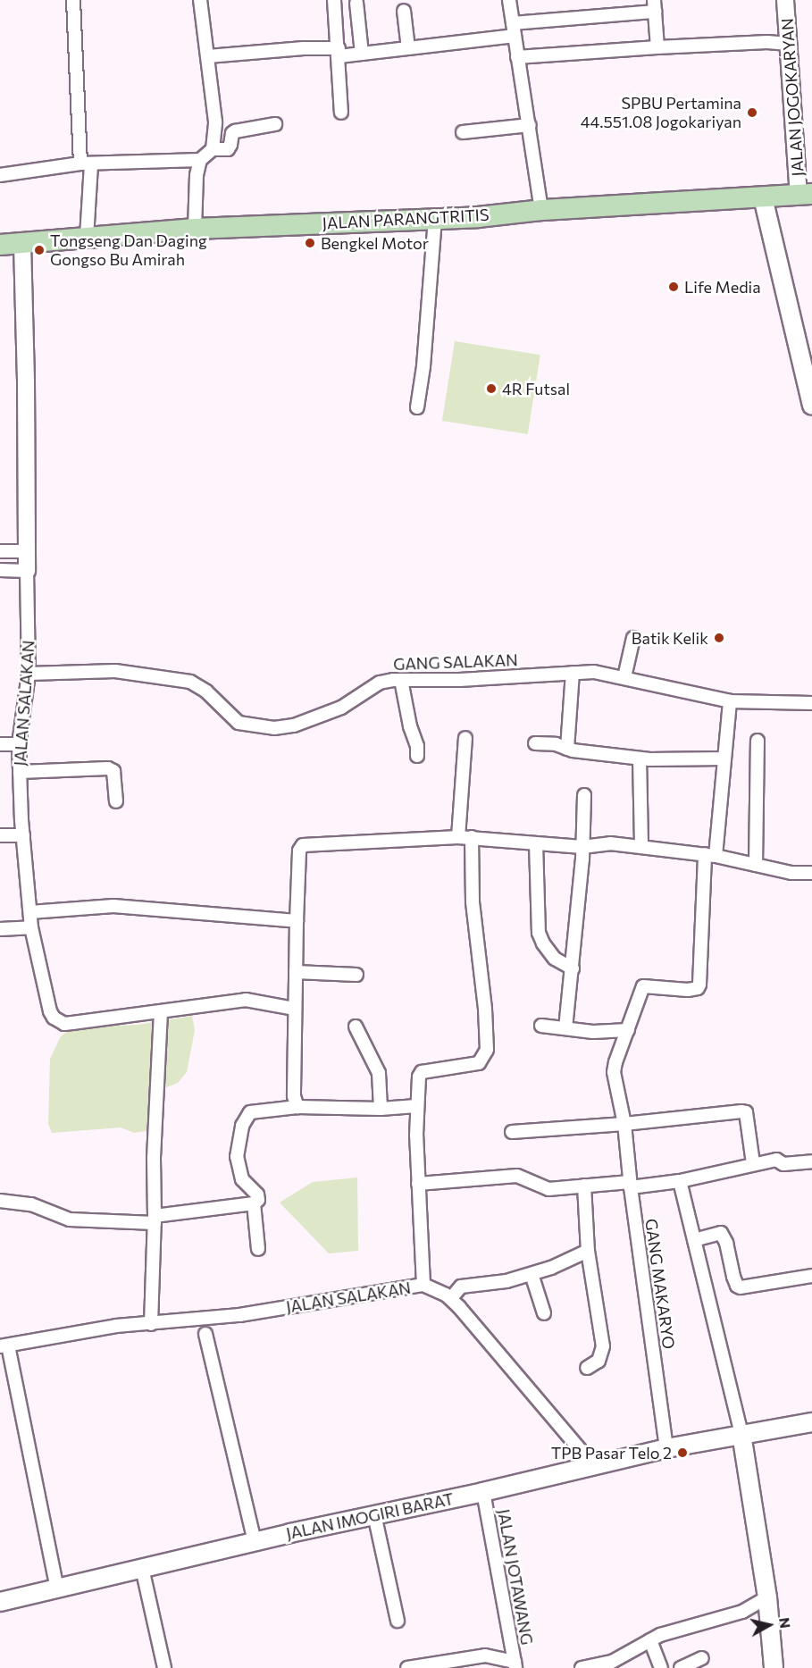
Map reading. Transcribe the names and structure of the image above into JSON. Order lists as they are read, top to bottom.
{
  "streets": {
    "main road": ["JALAN PARANGTRITIS", "JALAN IMOGIRI BARAT"],
    "street": [
      "JALAN JOGOKARYAN",
      "GANG SALAKAN",
      "JALAN SALAKAN",
      "GANG MAKARYO",
      "JALAN JOTAWANG"
    ]
  },
  "crossings": [
    ["JALAN JOGOKARYAN", "JALAN PARANGTRITIS"],
    ["JALAN PARANGTRITIS", "JALAN SALAKAN"],
    ["GANG SALAKAN", "JALAN SALAKAN"],
    ["JALAN SALAKAN", "JALAN IMOGIRI BARAT"],
    ["GANG MAKARYO", "JALAN IMOGIRI BARAT"],
    ["JALAN IMOGIRI BARAT", "JALAN JOTAWANG"]
  ],
  "places": [
    "SPBU Pertamina 44.551.08 Jogokariyan",
    "Bengkel Motor",
    "Tongseng Dan Daging Gongso Bu Amirah",
    "Life Media",
    "4R Futsal",
    "Batik Kelik",
    "TPB Pasar Telo 2"
  ],
  "north": "right"
}
